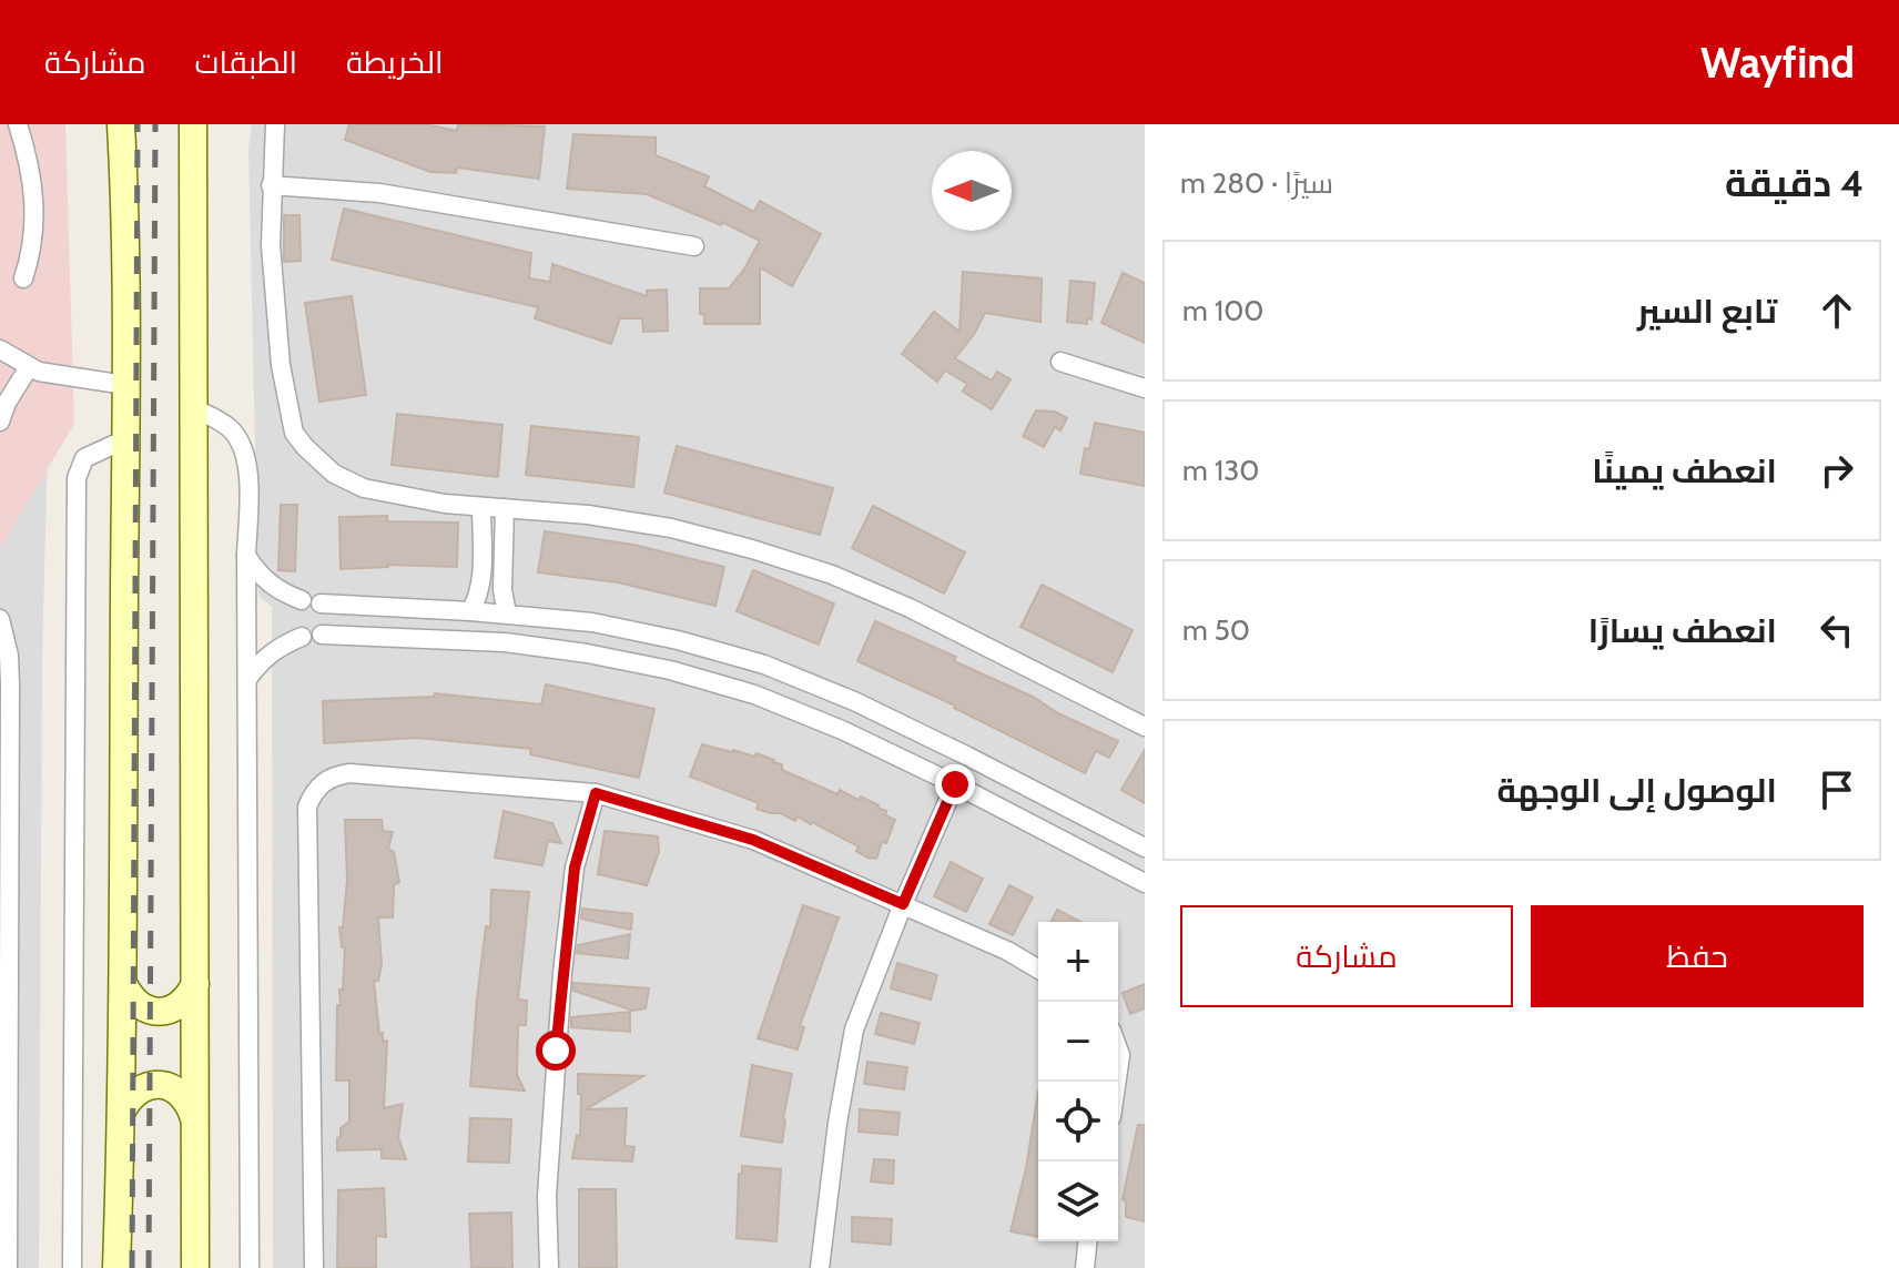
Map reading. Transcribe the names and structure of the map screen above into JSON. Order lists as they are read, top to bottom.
{
  "north": "left",
  "page": {
    "header": "Wayfind",
    "nav": ["الخريطة", "الطبقات", "مشاركة"],
    "heading": ["4 دقيقة", "سيرًا · 280 m"],
    "list": [
      ["تابع السير", "100 m"],
      ["انعطف يمينًا", "130 m"],
      ["انعطف يسارًا", "50 m"],
      "الوصول إلى الوجهة"
    ],
    "buttons": ["حفظ", "مشاركة"],
    "map_buttons": ["+", "−"]
  }
}
